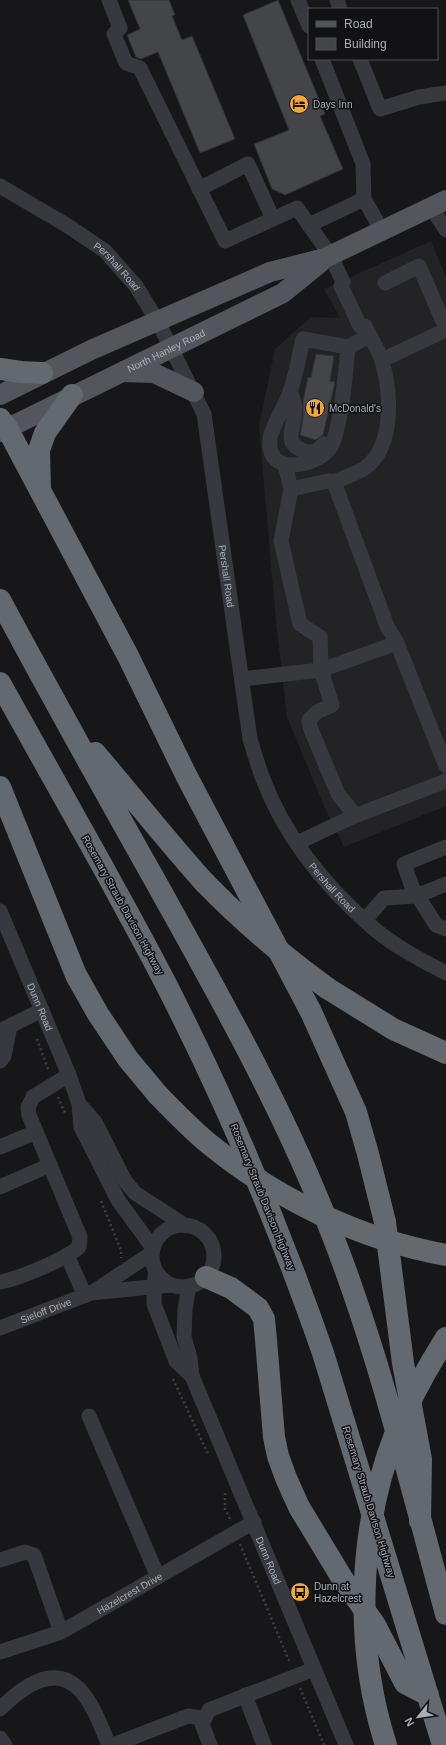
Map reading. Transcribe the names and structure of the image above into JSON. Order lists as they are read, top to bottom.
{
  "streets": {
    "highway": ["Rosemary Straub Davison Highway"],
    "main road": ["North Hanley Road"],
    "street": [
      "Pershall Road",
      "Dunn Road",
      "Sieloff Drive",
      "Hazelcrest Drive"
    ]
  },
  "crossings": [
    ["Pershall Road", "North Hanley Road"],
    ["Dunn Road", "Sieloff Drive"],
    ["Dunn Road", "Hazelcrest Drive"]
  ],
  "places": {
    "hotel": ["Days Inn"],
    "restaurant": ["McDonald's"],
    "bus stop": ["Dunn at Hazelcrest"]
  },
  "legend": ["Road", "Building"],
  "north": "bottom left"
}
